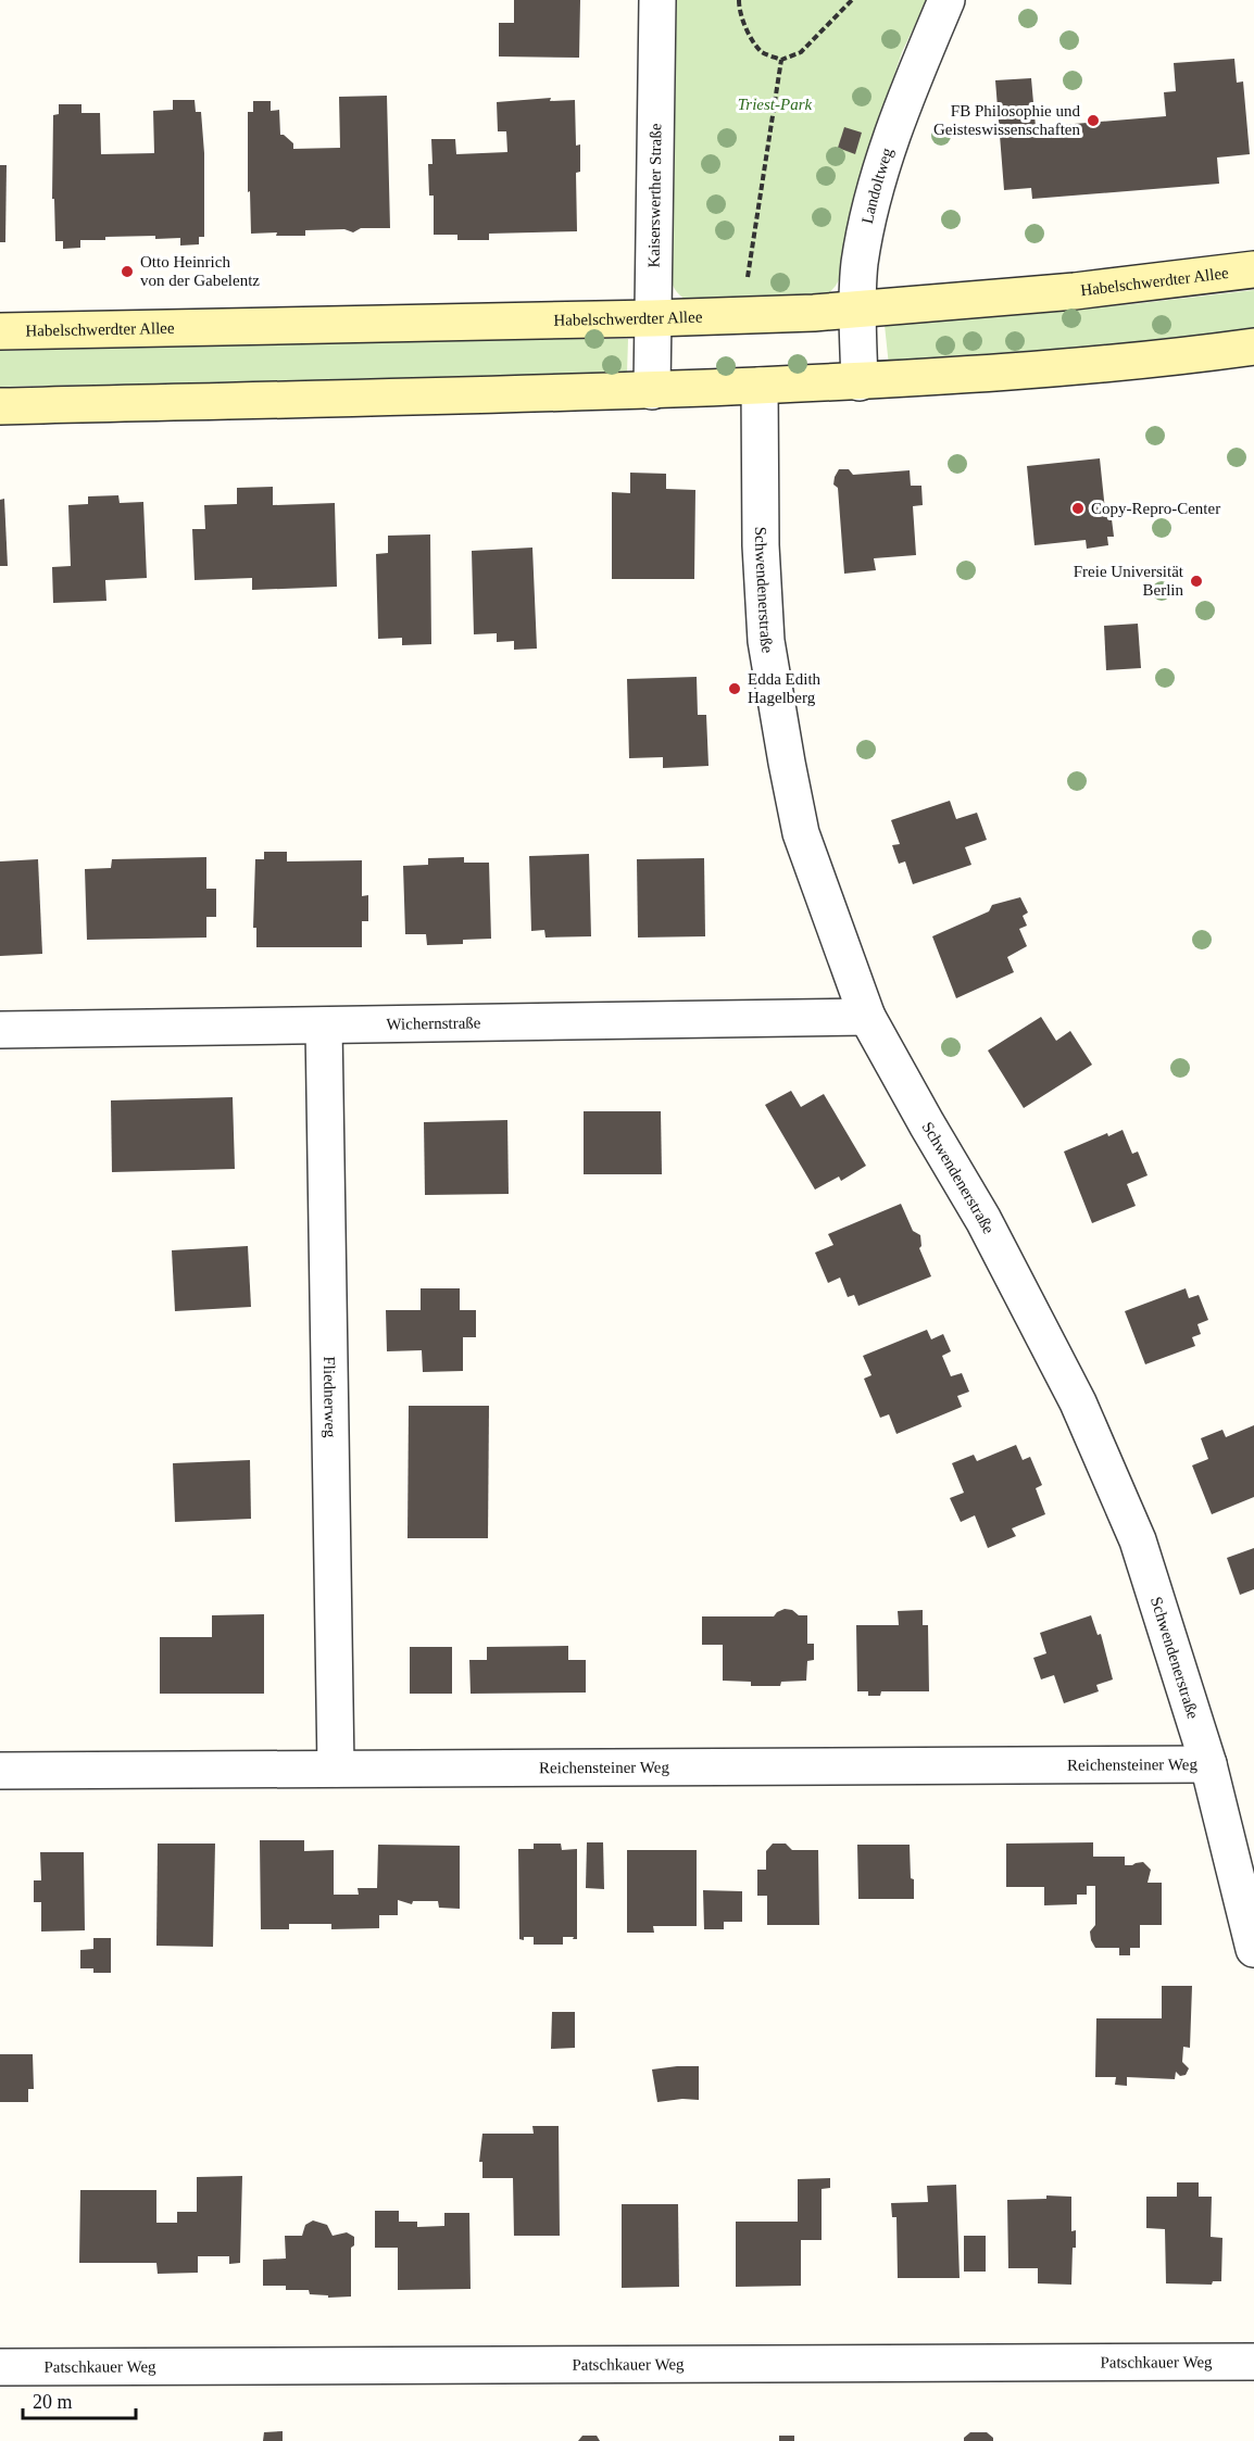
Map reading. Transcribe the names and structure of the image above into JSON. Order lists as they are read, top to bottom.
{
  "streets": {
    "main road": ["Habelschwerdter Allee"],
    "street": [
      "Landoltweg",
      "Kaiserswerther Straße",
      "Schwendenerstraße",
      "Wichernstraße",
      "Fliednerweg",
      "Reichensteiner Weg",
      "Patschkauer Weg"
    ]
  },
  "crossings": [
    ["Landoltweg", "Habelschwerdter Allee"],
    ["Kaiserswerther Straße", "Habelschwerdter Allee"],
    ["Schwendenerstraße", "Wichernstraße"],
    ["Schwendenerstraße", "Reichensteiner Weg"],
    ["Wichernstraße", "Fliednerweg"],
    ["Fliednerweg", "Reichensteiner Weg"]
  ],
  "parks": ["Triest-Park"],
  "places": [
    "FB Philosophie und Geisteswissenschaften",
    "Otto Heinrich von der Gabelentz",
    "Copy-Repro-Center",
    "Freie Universität Berlin",
    "Edda Edith Hagelberg"
  ],
  "scale_bar": "20 m"
}
